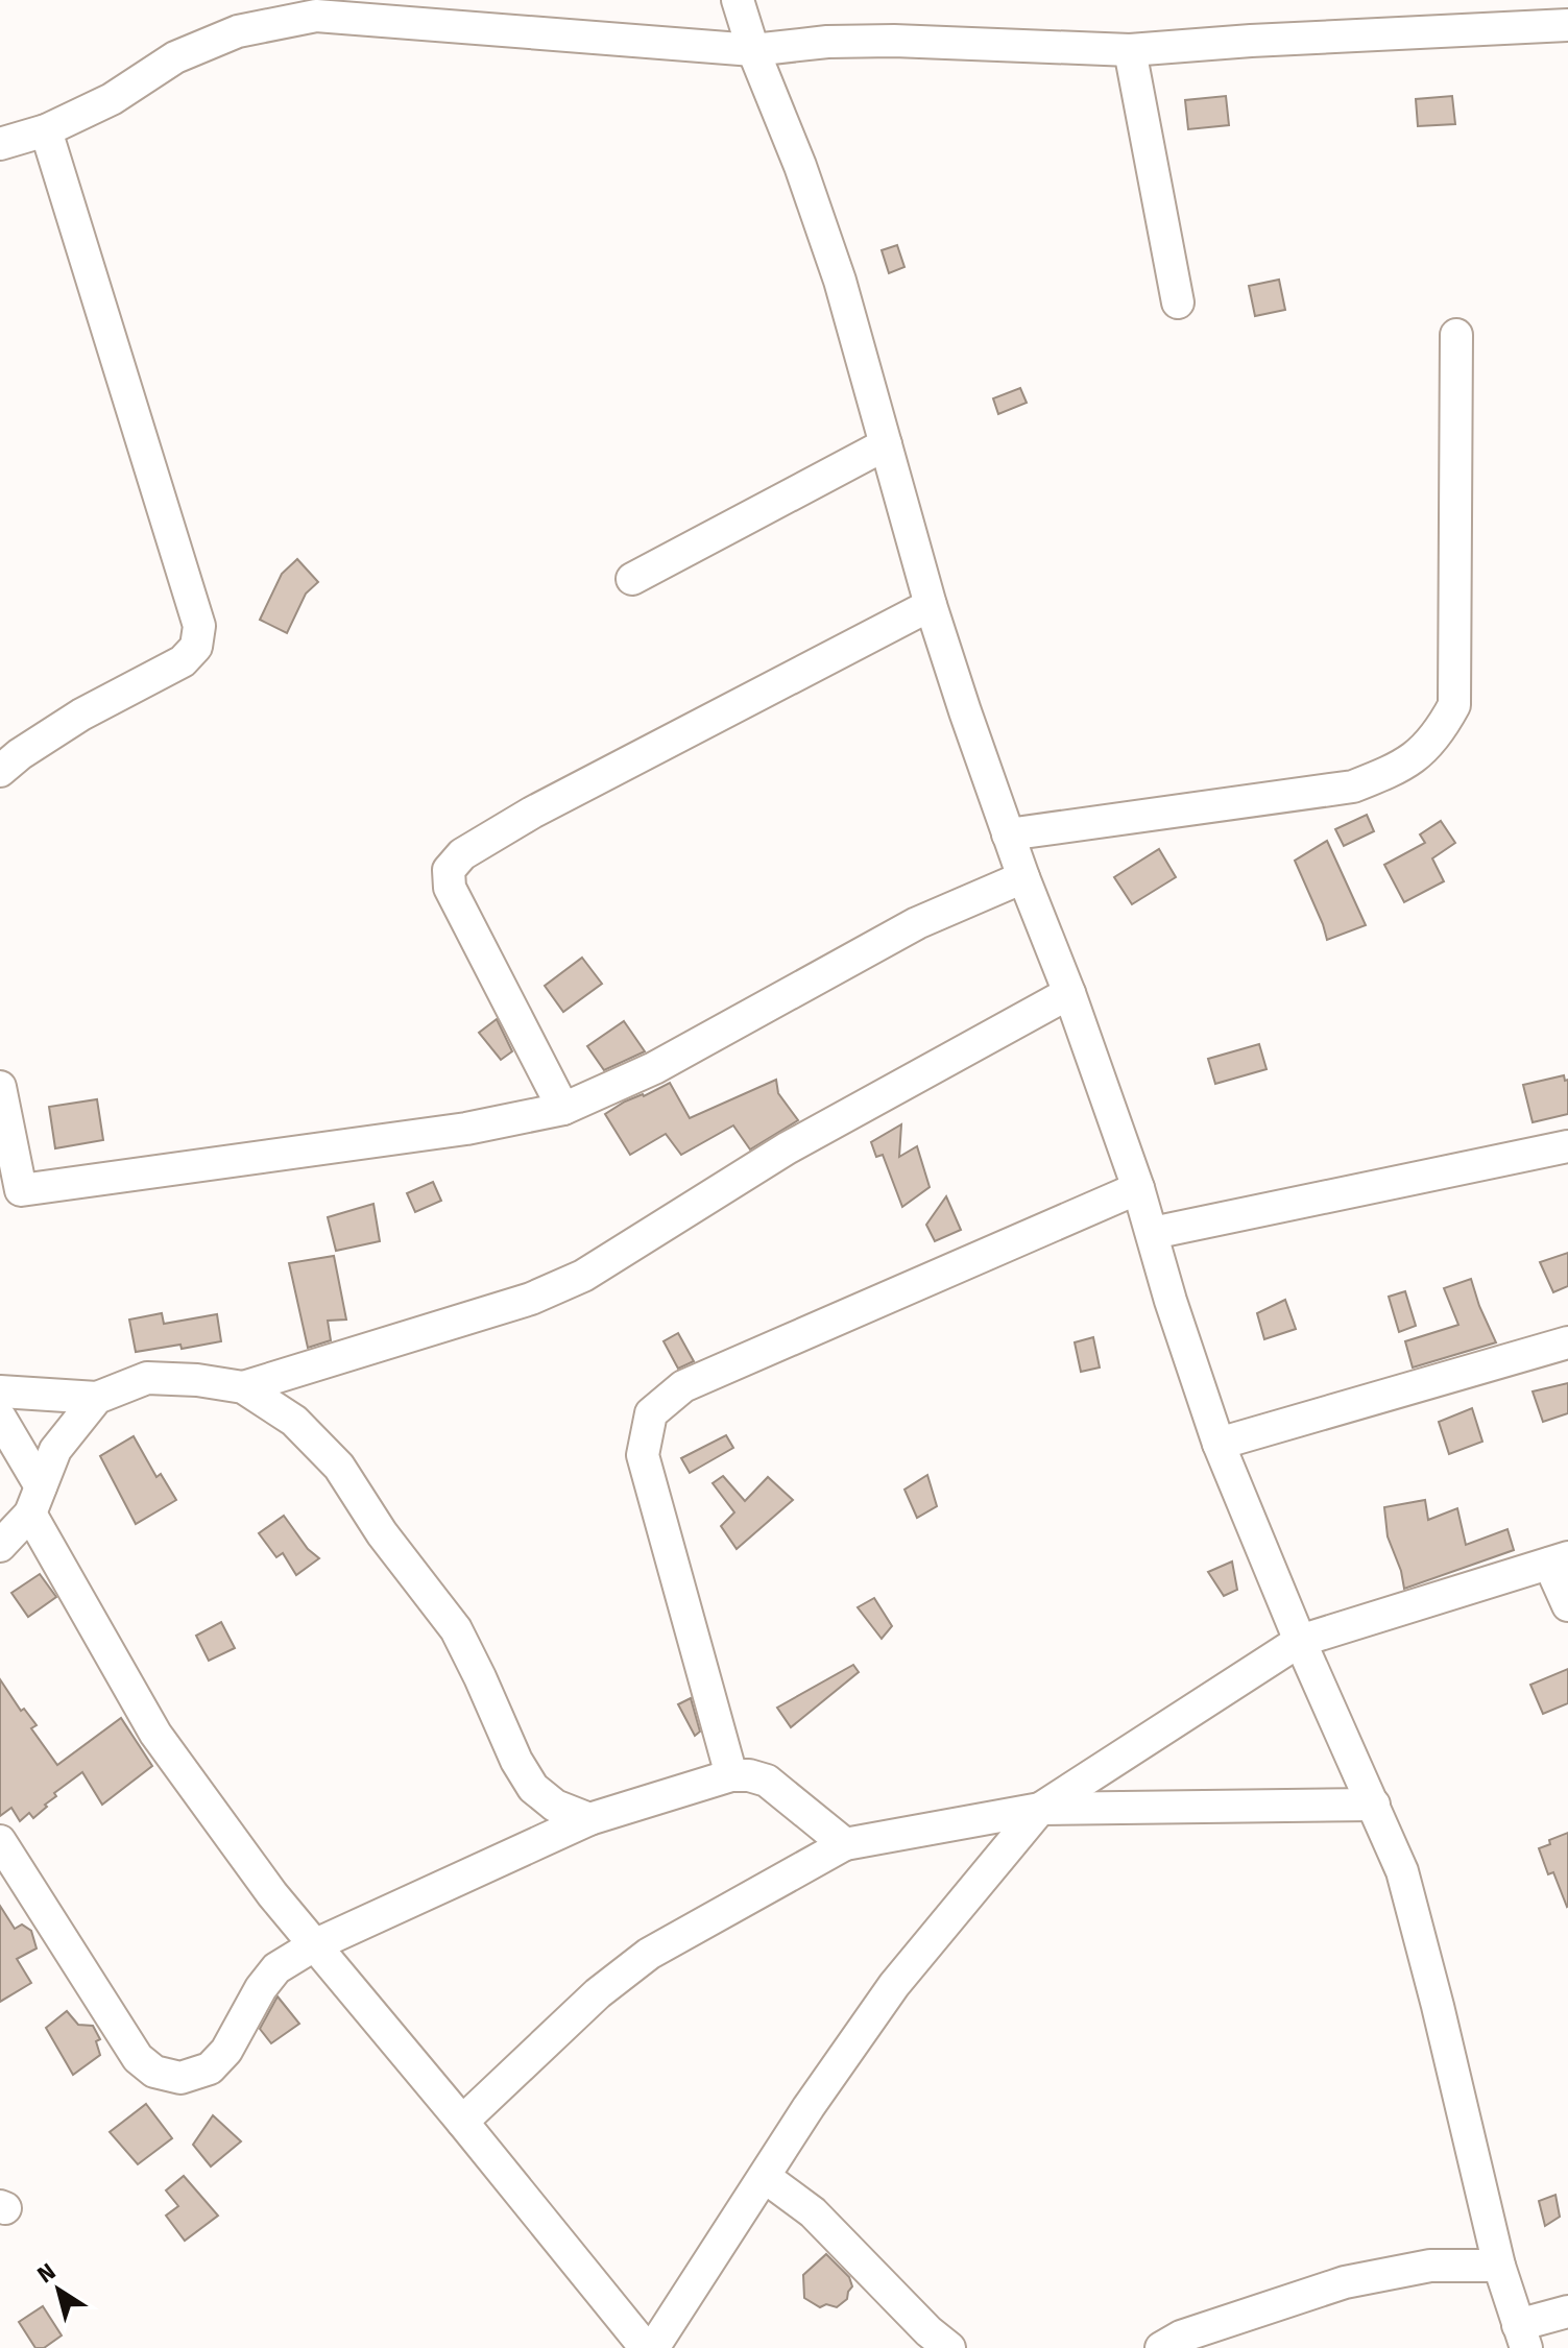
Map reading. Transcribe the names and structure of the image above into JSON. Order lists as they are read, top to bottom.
{
  "north": "top left"
}
